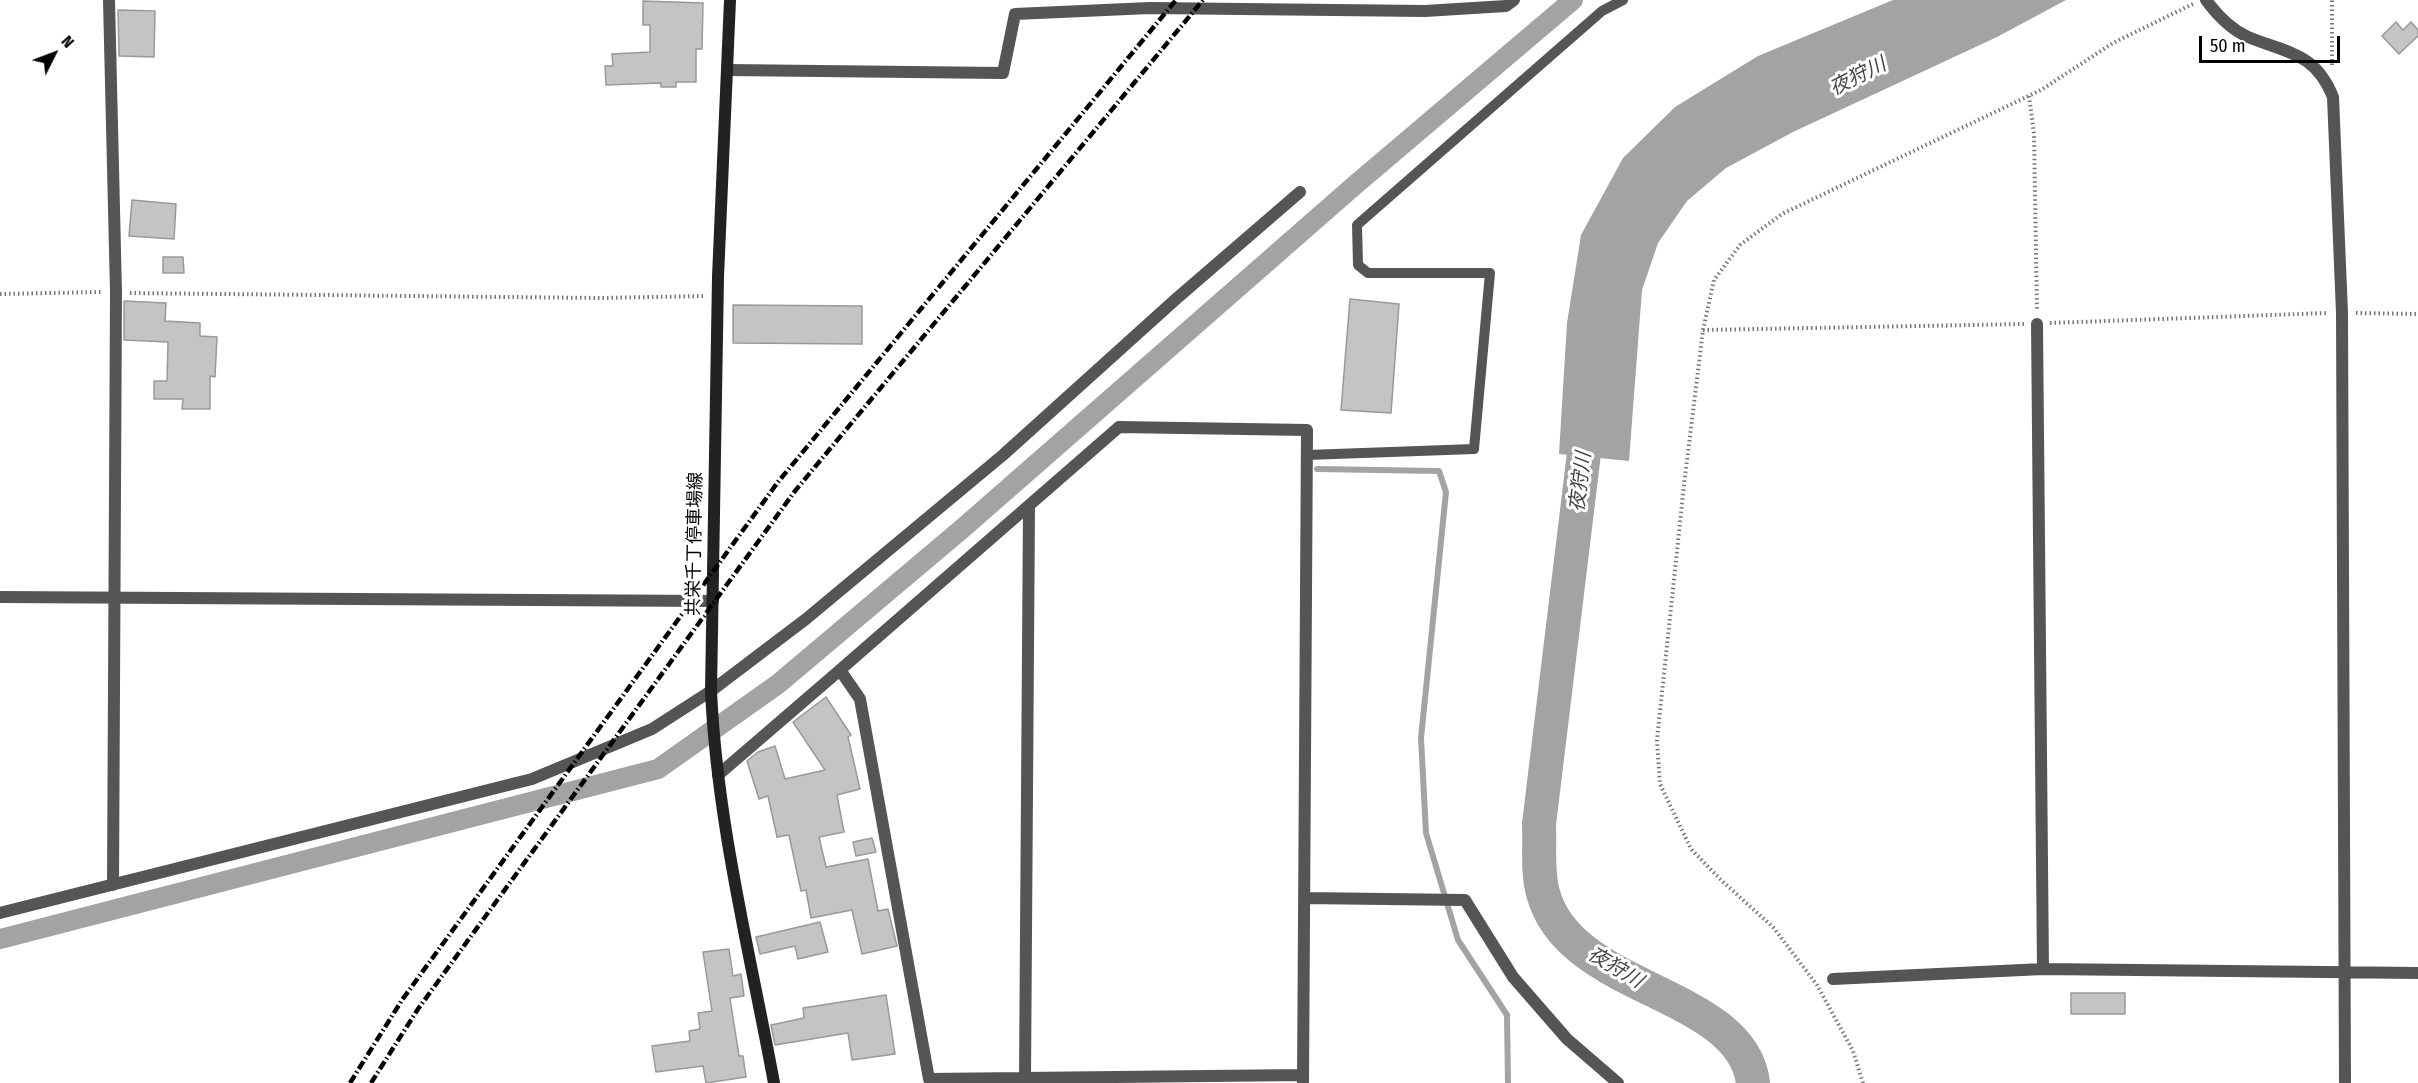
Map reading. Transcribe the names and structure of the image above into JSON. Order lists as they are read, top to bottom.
{
  "streets": {
    "main road": ["共栄千丁停車場線"]
  },
  "water": ["夜狩川"],
  "scale_bar": "50 m",
  "north": "top right"
}
